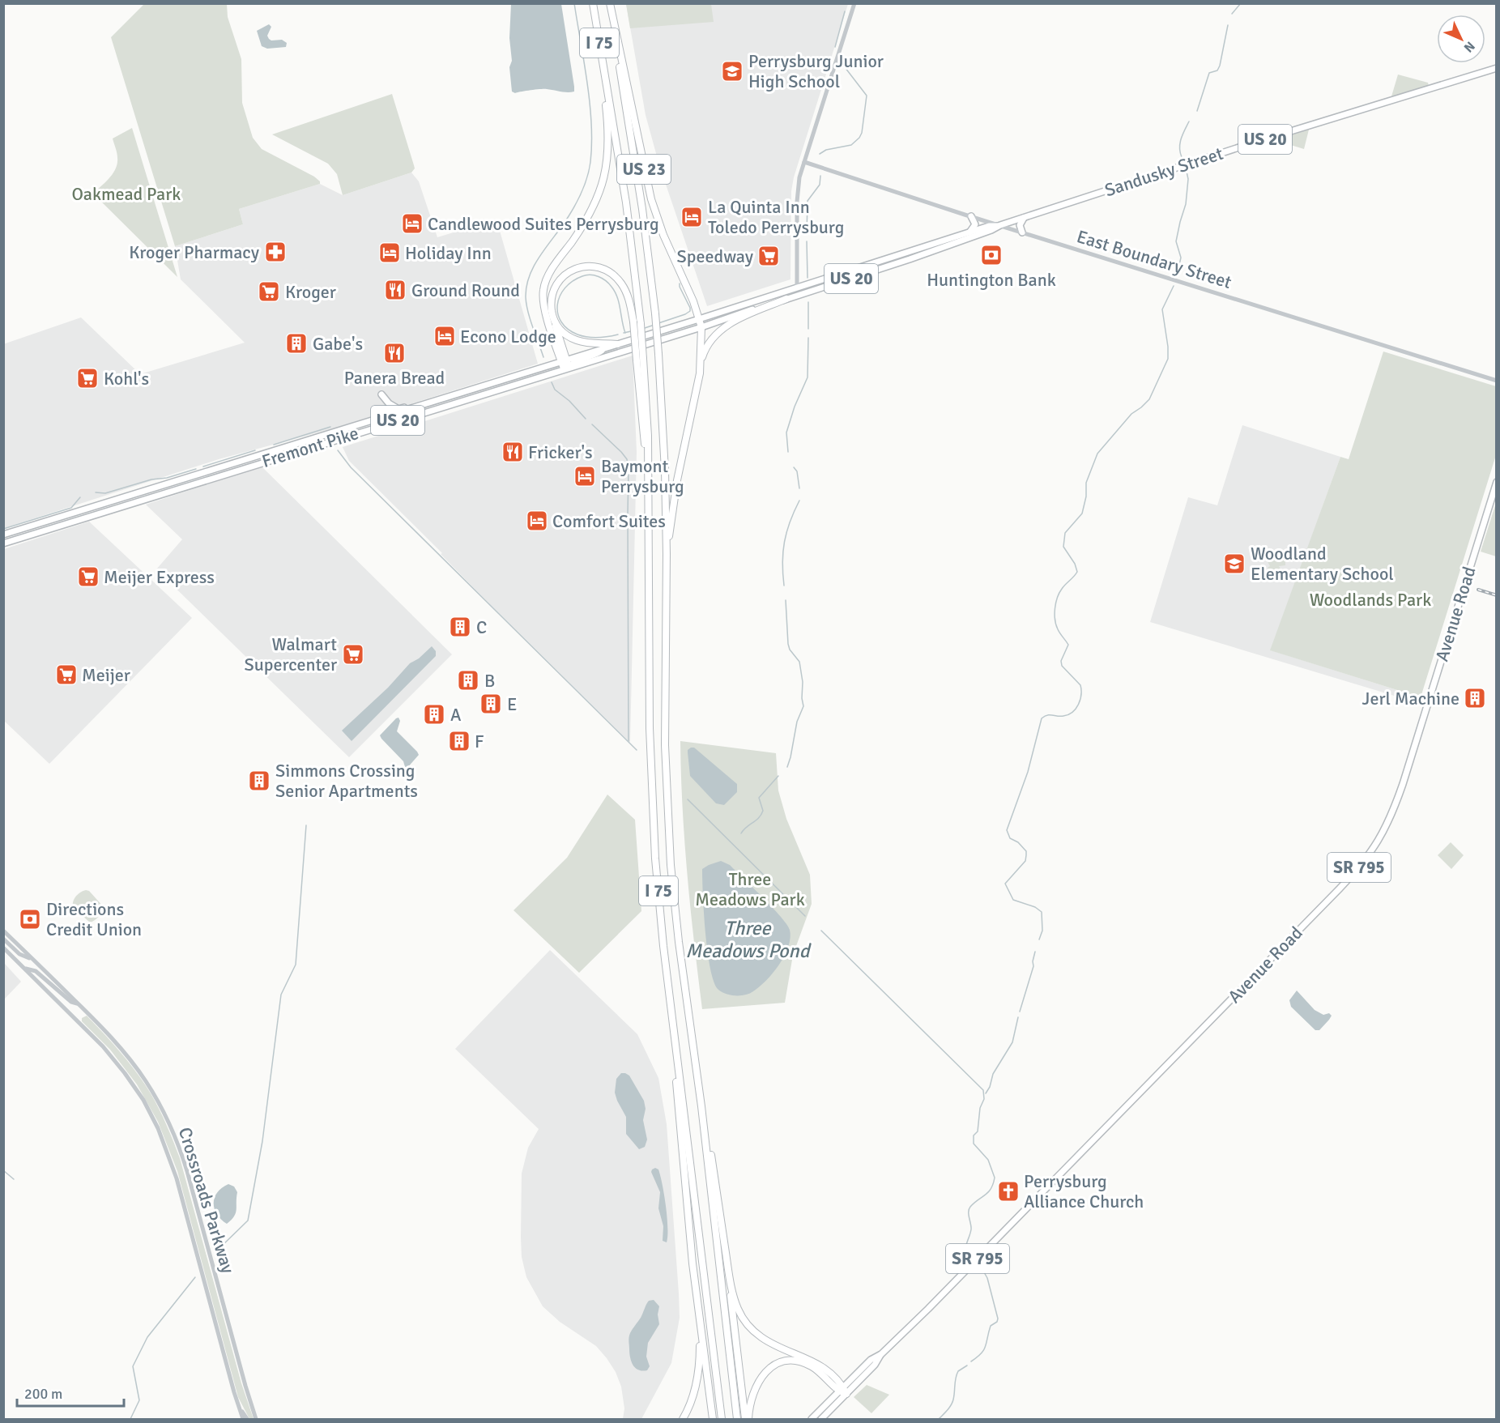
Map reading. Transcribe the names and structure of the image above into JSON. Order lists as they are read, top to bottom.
{
  "streets": {
    "highway": ["I 75", "US 23"],
    "main road": [
      "US 20",
      "Sandusky Street",
      "Fremont Pike",
      "Avenue Road",
      "SR 795"
    ],
    "street": ["East Boundary Street", "Crossroads Parkway"]
  },
  "crossings": [
    ["I 75", "US 23"],
    ["US 23", "Sandusky Street"],
    ["US 23", "Fremont Pike"],
    ["Sandusky Street", "East Boundary Street"],
    ["Sandusky Street", "Fremont Pike"]
  ],
  "water": ["Three Meadows Pond"],
  "parks": ["Oakmead Park", "Woodlands Park", "Three Meadows Park"],
  "places": {
    "school or university": ["Perrysburg Junior High School", "Woodland Elementary School"],
    "hotel": [
      "La Quinta Inn Toledo Perrysburg",
      "Candlewood Suites Perrysburg",
      "Holiday Inn",
      "Econo Lodge",
      "Baymont Perrysburg",
      "Comfort Suites"
    ],
    "pharmacy": ["Kroger Pharmacy"],
    "bank": ["Huntington Bank", "Directions Credit Union"],
    "supermarket": [
      "Speedway",
      "Kroger",
      "Kohl's",
      "Meijer Express",
      "Walmart Supercenter",
      "Meijer"
    ],
    "restaurant": ["Ground Round", "Panera Bread", "Fricker's"],
    "building": [
      "Gabe's",
      "C",
      "B",
      "Jerl Machine",
      "E",
      "A",
      "F",
      "Simmons Crossing Senior Apartments"
    ],
    "church": ["Perrysburg Alliance Church"]
  },
  "scale_bar": "200 m",
  "north": "bottom right"
}
